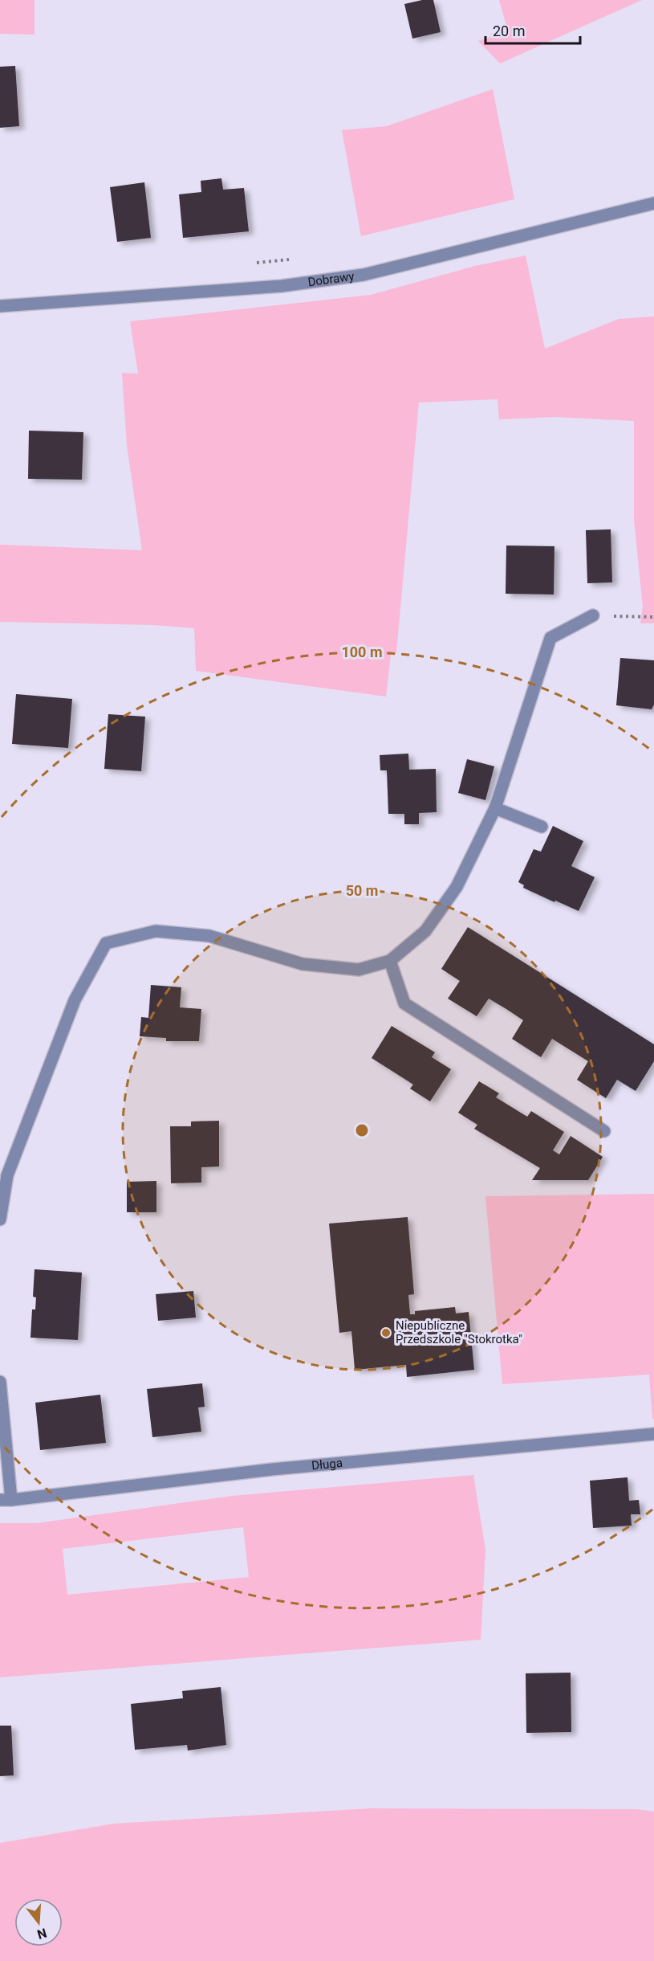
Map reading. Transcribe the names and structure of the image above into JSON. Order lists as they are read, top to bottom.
{
  "streets": {
    "street": ["Dobrawy", "Długa"]
  },
  "places": ["Niepubliczne Przedszkole \"Stokrotka\""],
  "scale_bar": "20 m",
  "north": "bottom",
  "rings": ["100 m", "50 m"]
}
